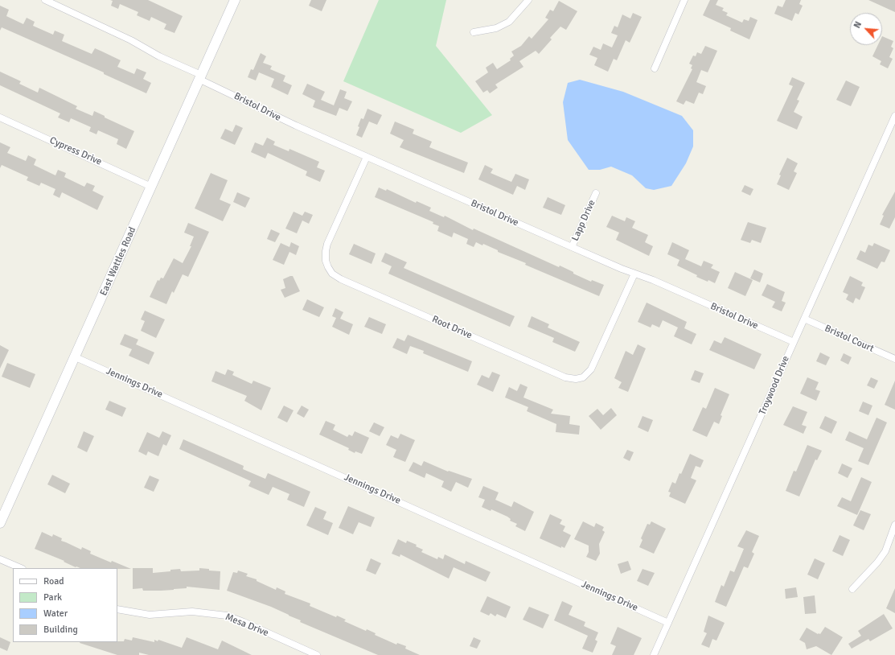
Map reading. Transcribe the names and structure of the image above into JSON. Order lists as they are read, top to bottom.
{
  "streets": {
    "main road": ["East Wattles Road"],
    "street": [
      "Bristol Drive",
      "Cypress Drive",
      "Lapp Drive",
      "Root Drive",
      "Bristol Court",
      "Jennings Drive",
      "Troywood Drive",
      "Mesa Drive"
    ]
  },
  "crossings": [
    ["Bristol Drive", "Lapp Drive"],
    ["Bristol Drive", "East Wattles Road"],
    ["Bristol Drive", "Root Drive"],
    ["Bristol Drive", "Troywood Drive"],
    ["Cypress Drive", "East Wattles Road"],
    ["East Wattles Road", "Jennings Drive"],
    ["Bristol Court", "Troywood Drive"],
    ["Jennings Drive", "Troywood Drive"]
  ],
  "legend": [
    "Road",
    "Park",
    "Water",
    "Building"
  ],
  "north": "top left"
}
